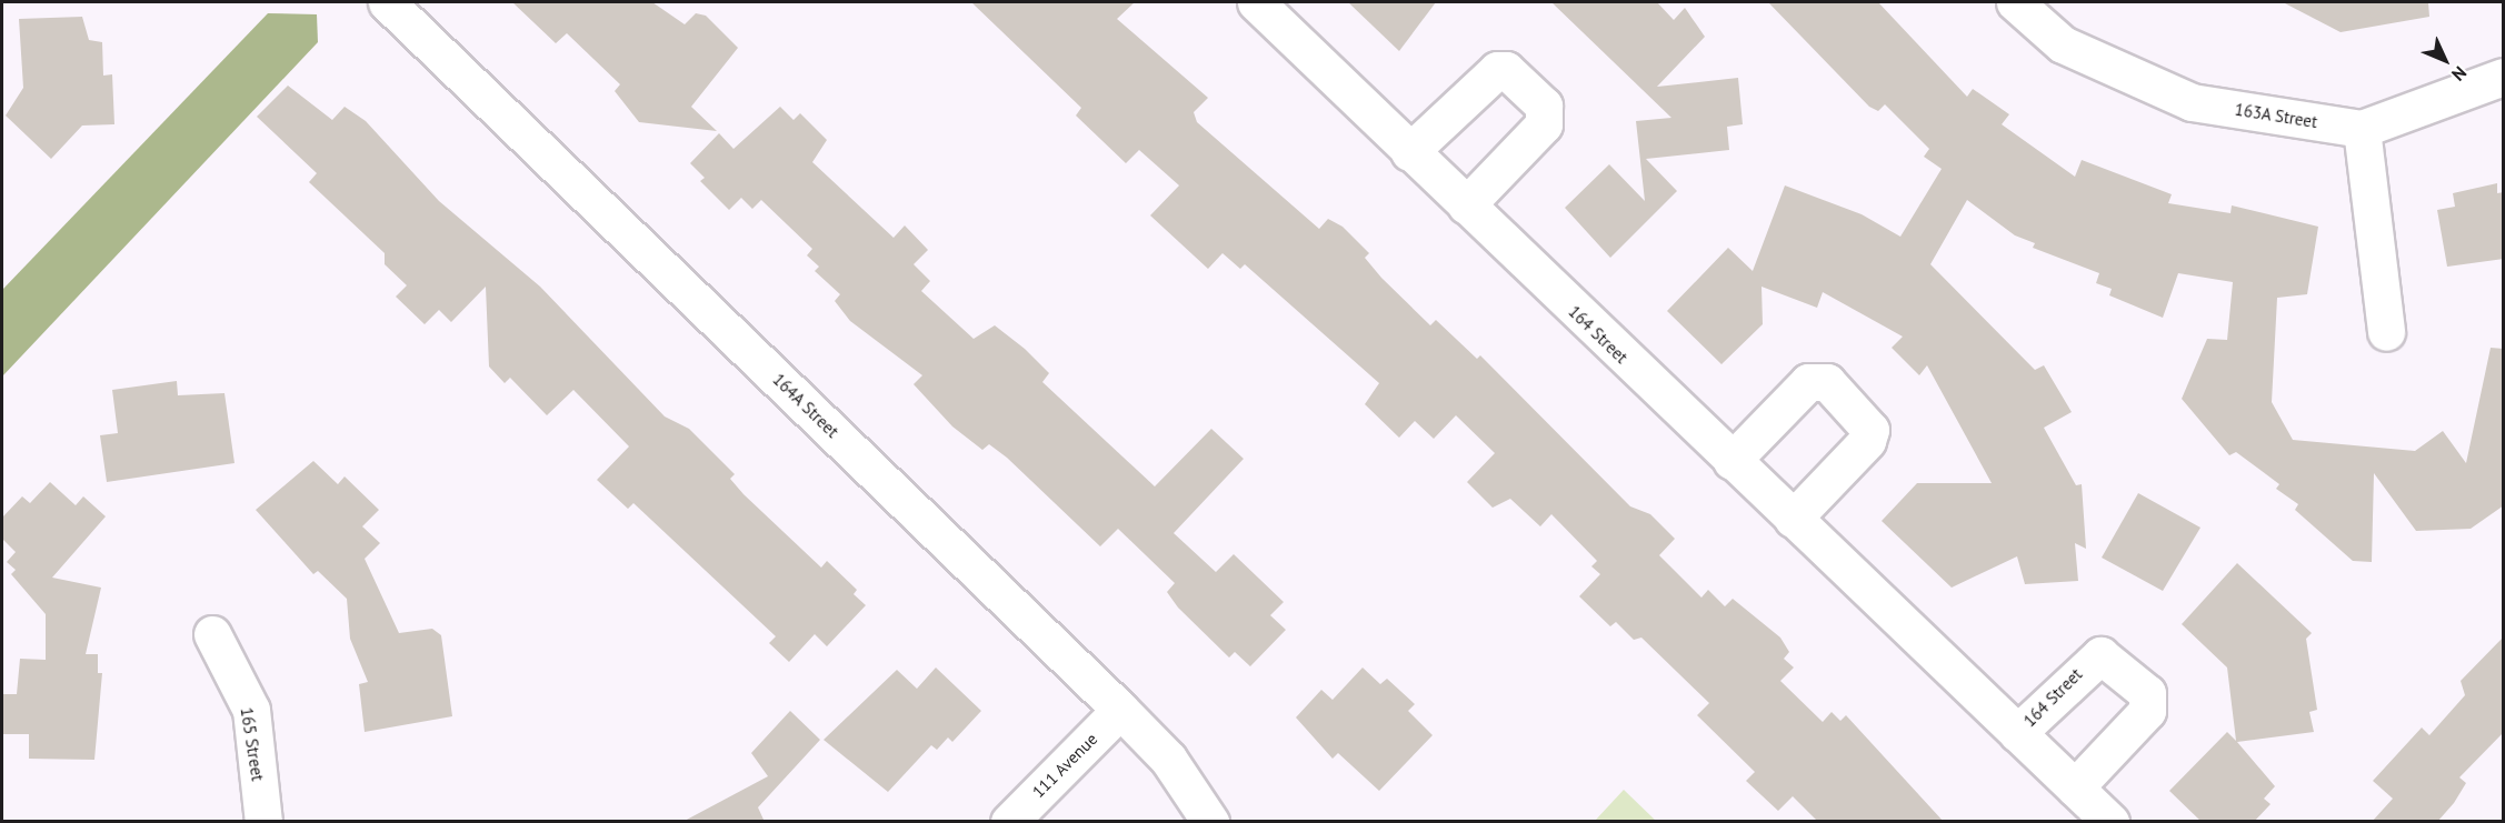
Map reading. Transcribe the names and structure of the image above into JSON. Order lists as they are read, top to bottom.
{
  "streets": {
    "street": [
      "163A Street",
      "164 Street",
      "164A Street",
      "165 Street",
      "111 Avenue"
    ]
  },
  "crossings": [
    ["164A Street", "111 Avenue"]
  ],
  "north": "bottom right"
}
